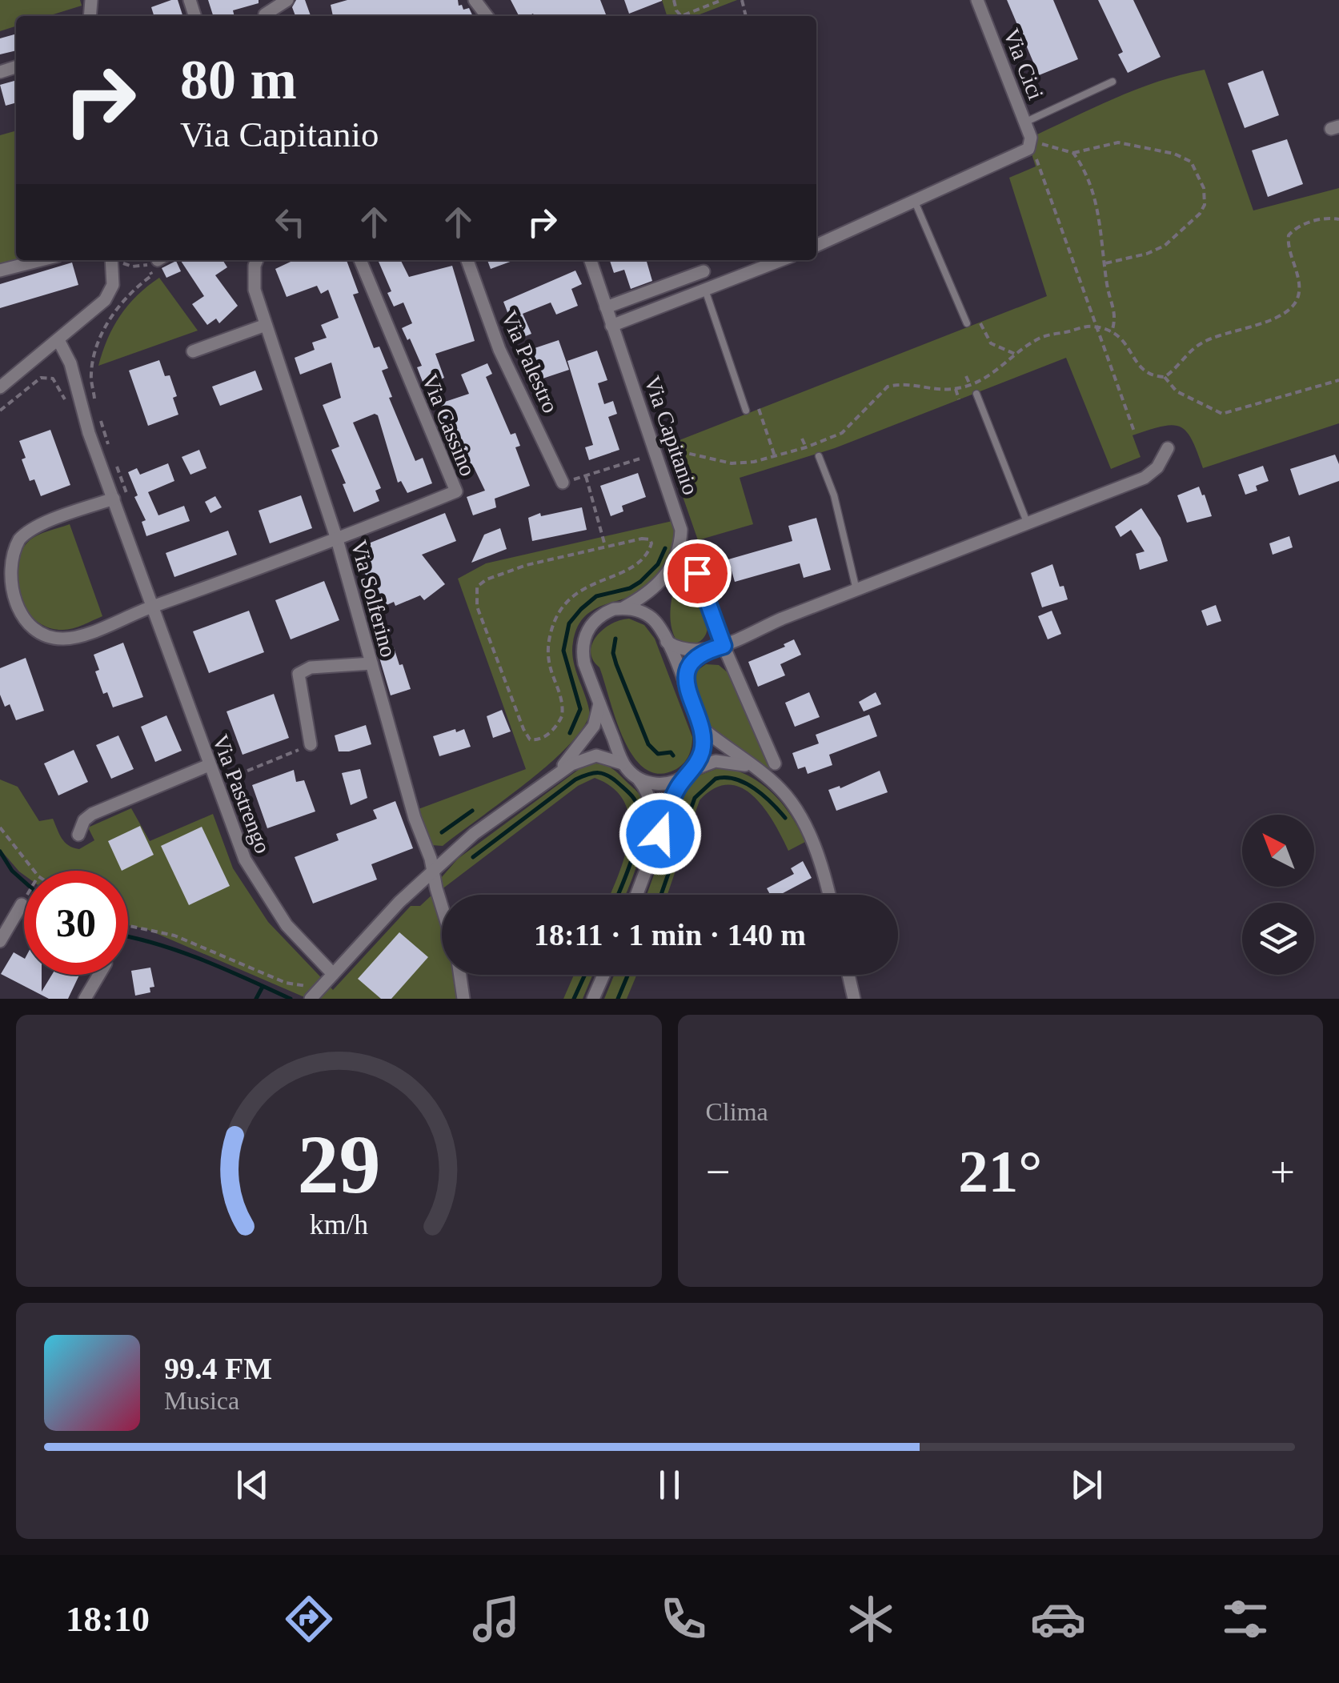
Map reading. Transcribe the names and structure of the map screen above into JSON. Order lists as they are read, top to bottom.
{
  "streets": {
    "street": [
      "Via Cici",
      "Via Palestro",
      "Via Cassino",
      "Via Capitanio",
      "Via Solferino",
      "Via Pastrengo"
    ]
  },
  "crossings": [
    ["Via Cassino", "Via Solferino"]
  ],
  "north": "top left",
  "page": {
    "turn": ["80 m", "Via Capitanio"],
    "limit": "30",
    "trip": "18:11 · 1 min · 140 m",
    "tile": "Clima",
    "heat": ["−", "21°", "+"],
    "song": ["99.4 FM", "Musica"],
    "tabs": "18:10",
    "gauge": ["29", "km/h"]
  }
}
